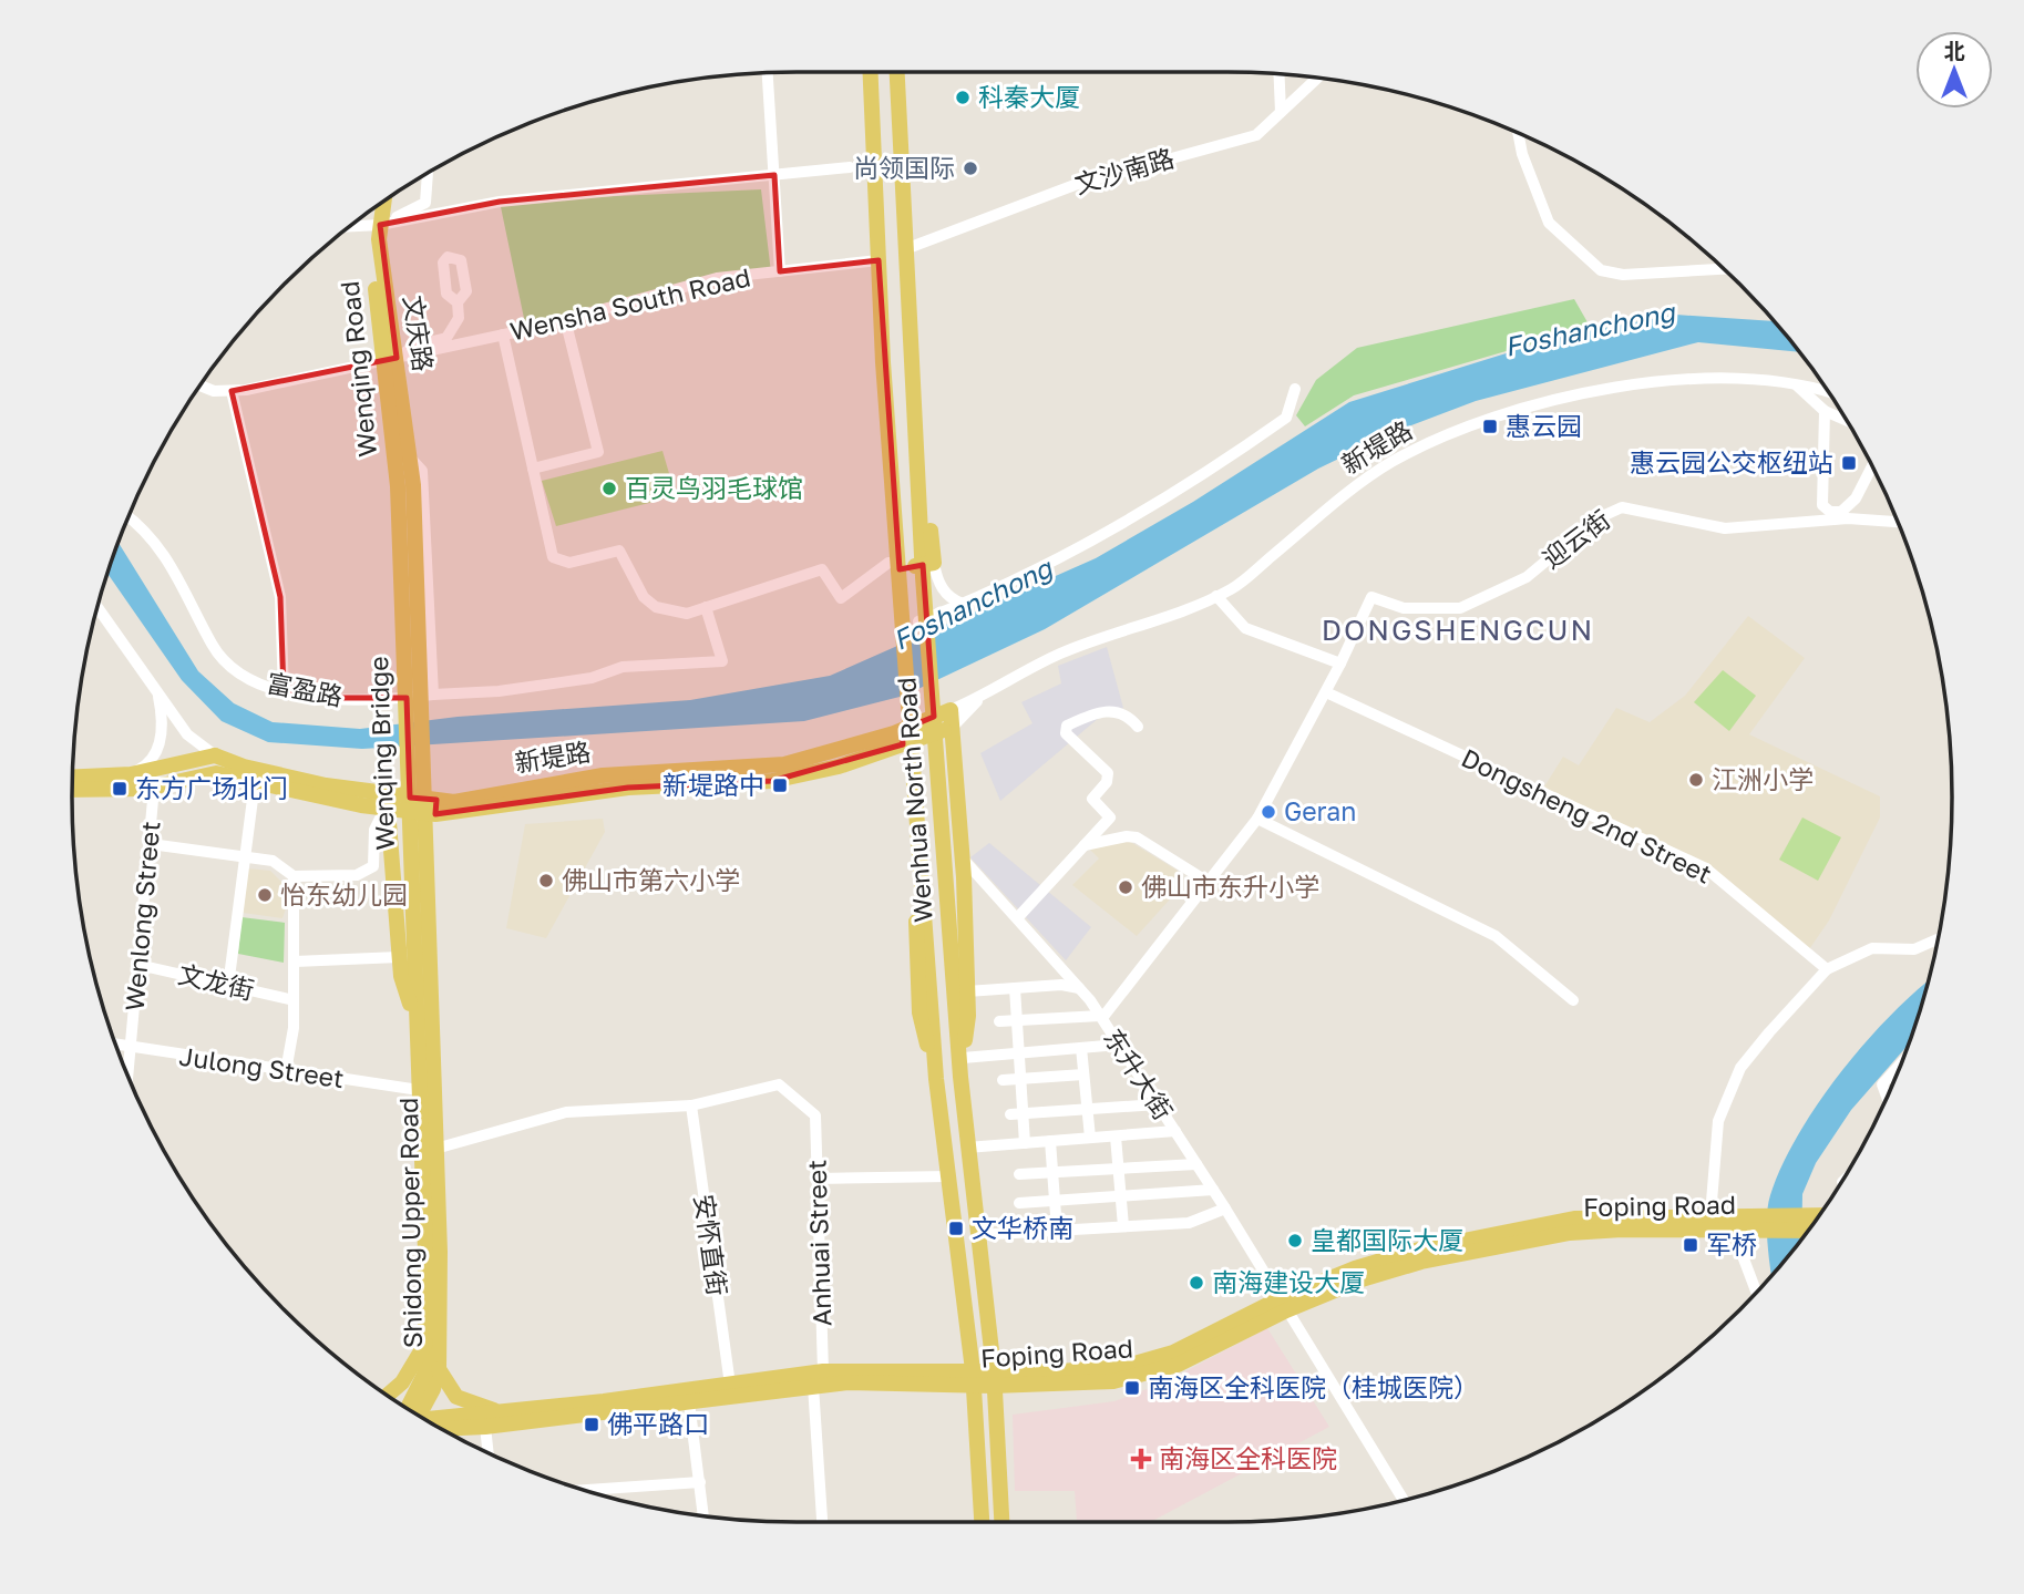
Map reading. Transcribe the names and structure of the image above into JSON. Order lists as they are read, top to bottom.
{
  "streets": {
    "main road": [
      "文庆路",
      "Wenqing Road",
      "新堤路",
      "Wenqing Bridge",
      "Wenhua North Road",
      "Foping Road",
      "Shidong Upper Road"
    ],
    "street": [
      "文沙南路",
      "Wensha South Road",
      "迎云街",
      "富盈路",
      "Dongsheng 2nd Street",
      "Wenlong Street",
      "文龙街",
      "Julong Street",
      "东升大街",
      "Anhuai Street",
      "安怀直街"
    ]
  },
  "crossings": [
    ["文沙南路", "Wenhua North Road"],
    ["Wensha South Road", "文庆路"],
    ["Wensha South Road", "Wenqing Road"],
    ["文庆路", "Wenqing Road"],
    ["文庆路", "Wenqing Bridge"],
    ["Wenqing Road", "Wenqing Bridge"],
    ["新堤路", "Wenlong Street"],
    ["Wenqing Bridge", "Shidong Upper Road"],
    ["Wenhua North Road", "Foping Road"],
    ["Wenlong Street", "文龙街"],
    ["Wenlong Street", "Julong Street"],
    ["Julong Street", "Shidong Upper Road"],
    ["东升大街", "Foping Road"],
    ["Foping Road", "Anhuai Street"],
    ["Foping Road", "安怀直街"],
    ["Anhuai Street", "安怀直街"]
  ],
  "districts": ["DONGSHENGCUN"],
  "water": ["Foshanchong"],
  "places": {
    "other": [
      "科秦大厦",
      "尚领国际",
      "百灵鸟羽毛球馆",
      "江洲小学",
      "Geran",
      "佛山市第六小学",
      "佛山市东升小学",
      "怡东幼儿园",
      "皇都国际大厦",
      "南海建设大厦"
    ],
    "transit": [
      "惠云园",
      "惠云园公交枢纽站",
      "新堤路中",
      "东方广场北门",
      "文华桥南",
      "军桥",
      "南海区全科医院（桂城医院）",
      "佛平路口"
    ],
    "health": ["南海区全科医院"]
  },
  "north": "top"
}
